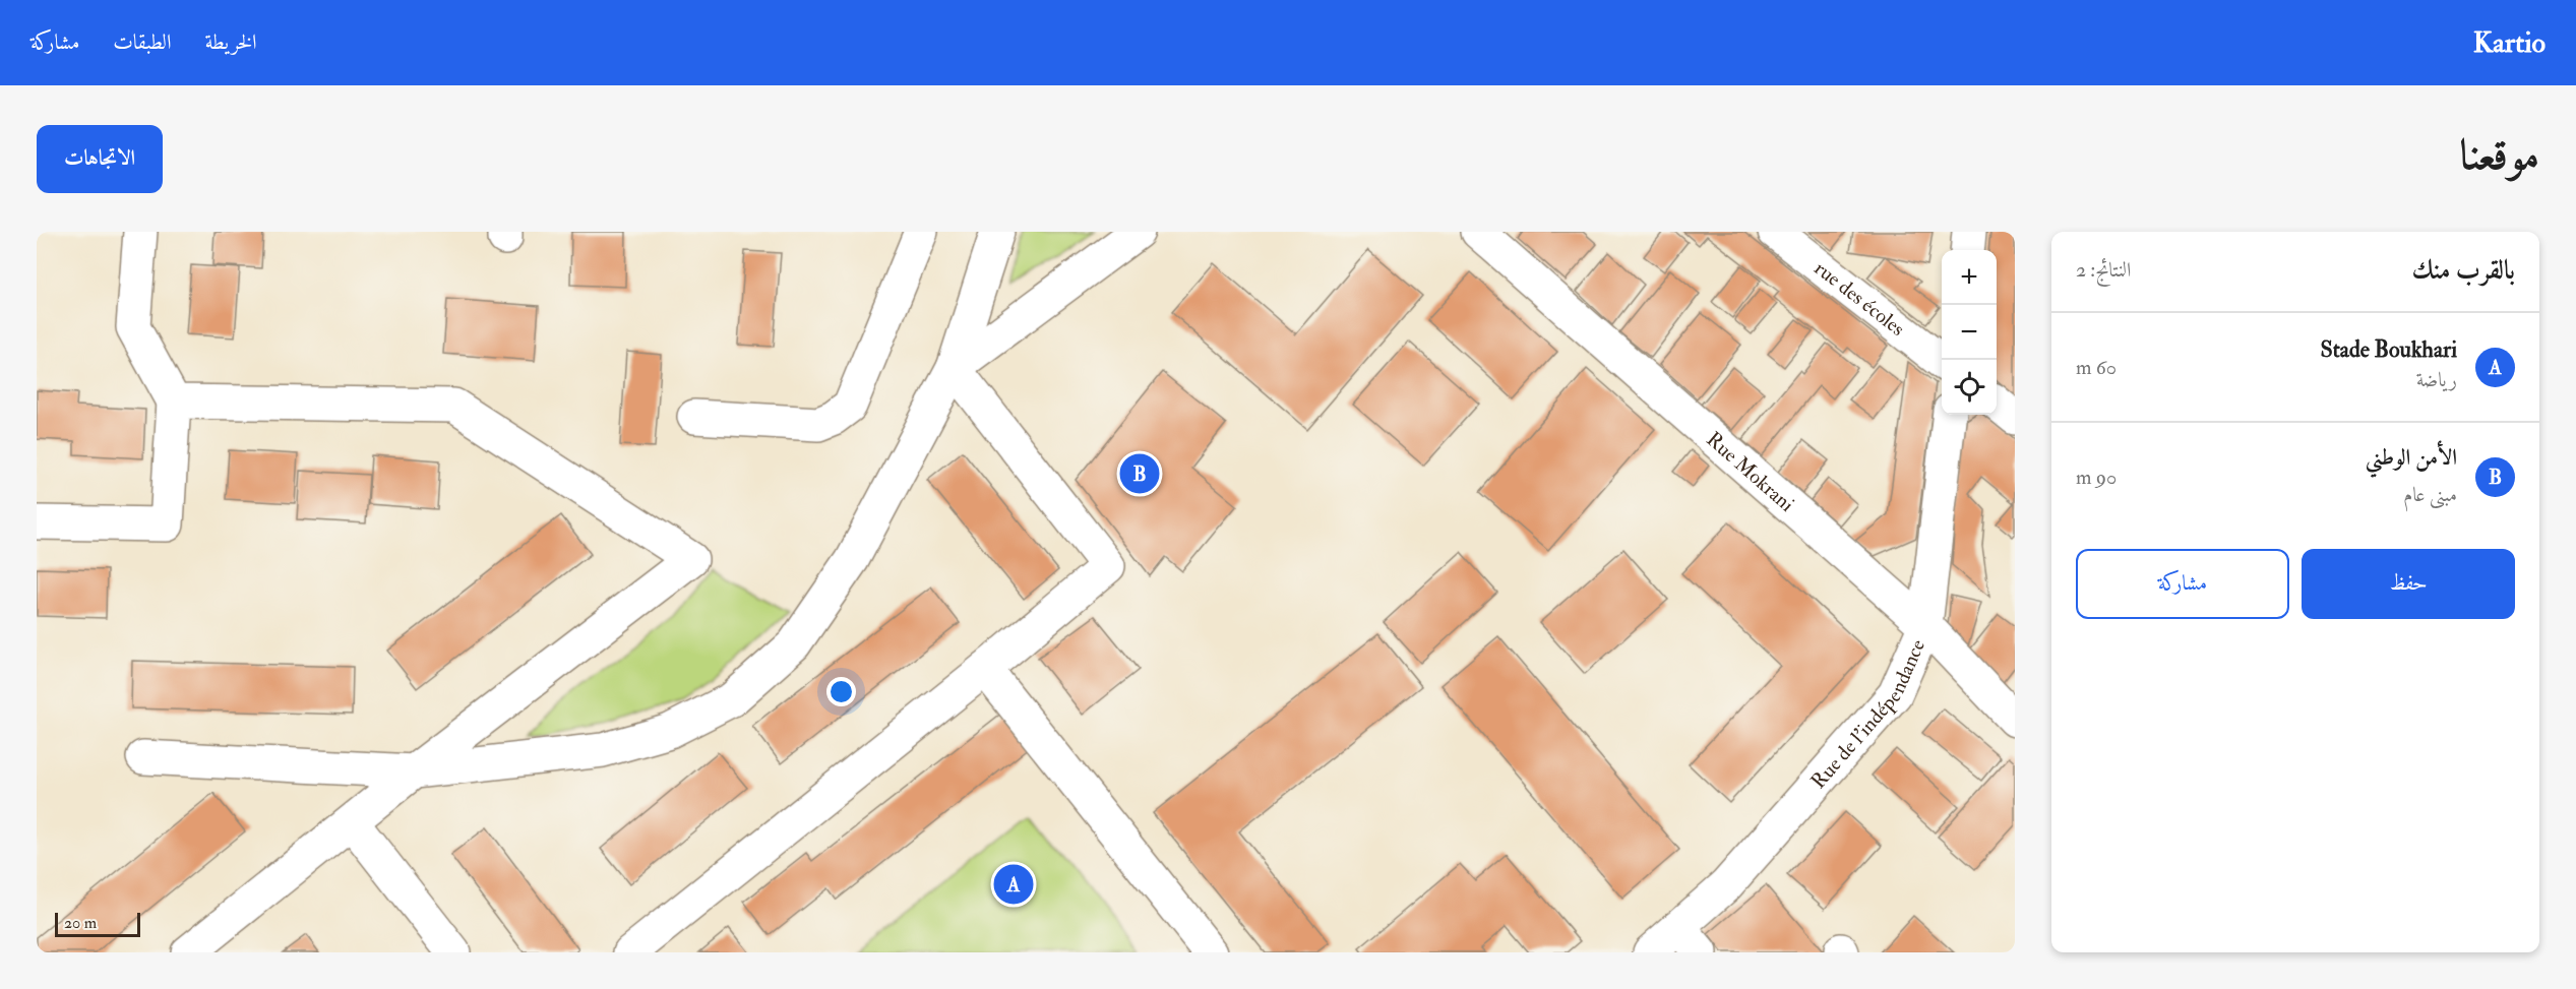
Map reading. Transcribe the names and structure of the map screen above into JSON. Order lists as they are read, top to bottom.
{
  "streets": {
    "street": ["rue des écoles", "Rue Mokrani", "Rue de l'indépendance"]
  },
  "crossings": [
    ["Rue Mokrani", "Rue de l'indépendance"]
  ],
  "scale_bar": "20 m",
  "page": {
    "header": "Kartio",
    "nav": ["الخريطة", "الطبقات", "مشاركة"],
    "title": "موقعنا",
    "buttons": [
      "الاتجاهات",
      ["حفظ", "مشاركة"]
    ],
    "heading": ["بالقرب منك", "النتائج: 2"],
    "map_buttons": ["+", "−"],
    "list": [
      {
        "mark": "A",
        "name": "Stade Boukhari",
        "note": "رياضة",
        "value": "60 m"
      },
      {
        "mark": "B",
        "name": "الأمن الوطني",
        "note": "مبنى عام",
        "value": "90 m"
      }
    ],
    "pins": ["B", "A"],
    "scale": "20 m"
  }
}
